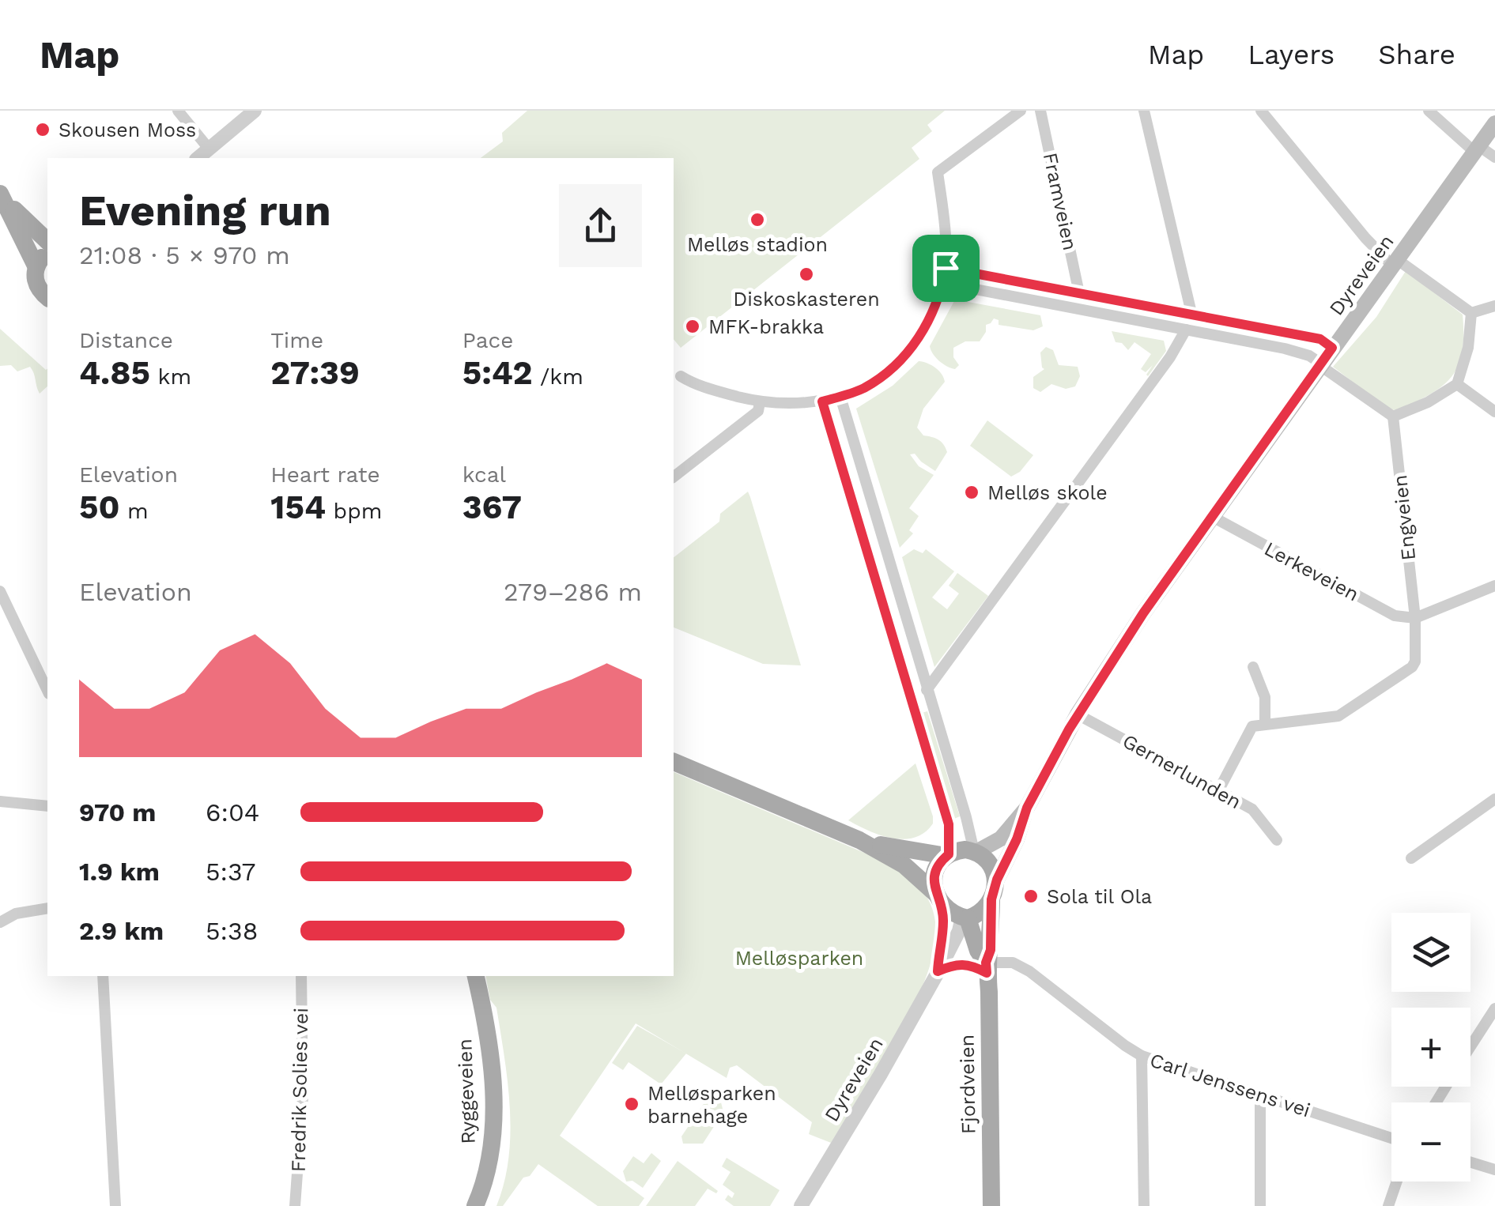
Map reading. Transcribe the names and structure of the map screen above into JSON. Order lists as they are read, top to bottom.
{
  "streets": {
    "main road": ["Dyreveien", "Fjordveien", "Ryggeveien"],
    "street": [
      "Framveien",
      "Engveien",
      "Lerkeveien",
      "Gernerlunden",
      "Carl Jenssens vei",
      "Fredrik Solies vei"
    ]
  },
  "crossings": [
    ["Dyreveien", "Engveien"],
    ["Dyreveien", "Lerkeveien"],
    ["Dyreveien", "Gernerlunden"],
    ["Dyreveien", "Fjordveien"],
    ["Engveien", "Lerkeveien"],
    ["Fjordveien", "Carl Jenssens vei"]
  ],
  "parks": ["Melløsparken"],
  "places": [
    "Skousen Moss",
    "Melløs stadion",
    "Diskoskasteren",
    "MFK-brakka",
    "Melløs skole",
    "Sola til Ola",
    "Melløsparken barnehage"
  ],
  "page": {
    "header": "Map",
    "nav": ["Map", "Layers", "Share"],
    "heading": ["Evening run", "21:08 · 5 × 970 m"],
    "stats": [
      ["Distance", "4.85 km"],
      ["Time", "27:39"],
      ["Pace", "5:42 /km"],
      ["Elevation", "50 m"],
      ["Heart rate", "154 bpm"],
      ["kcal", "367"]
    ],
    "chart": ["Elevation", "279–286 m"],
    "list": [
      {
        "name": "970 m",
        "note": "6:04"
      },
      {
        "name": "1.9 km",
        "note": "5:37"
      },
      {
        "name": "2.9 km",
        "note": "5:38"
      }
    ],
    "map_buttons": ["+", "−"]
  }
}
